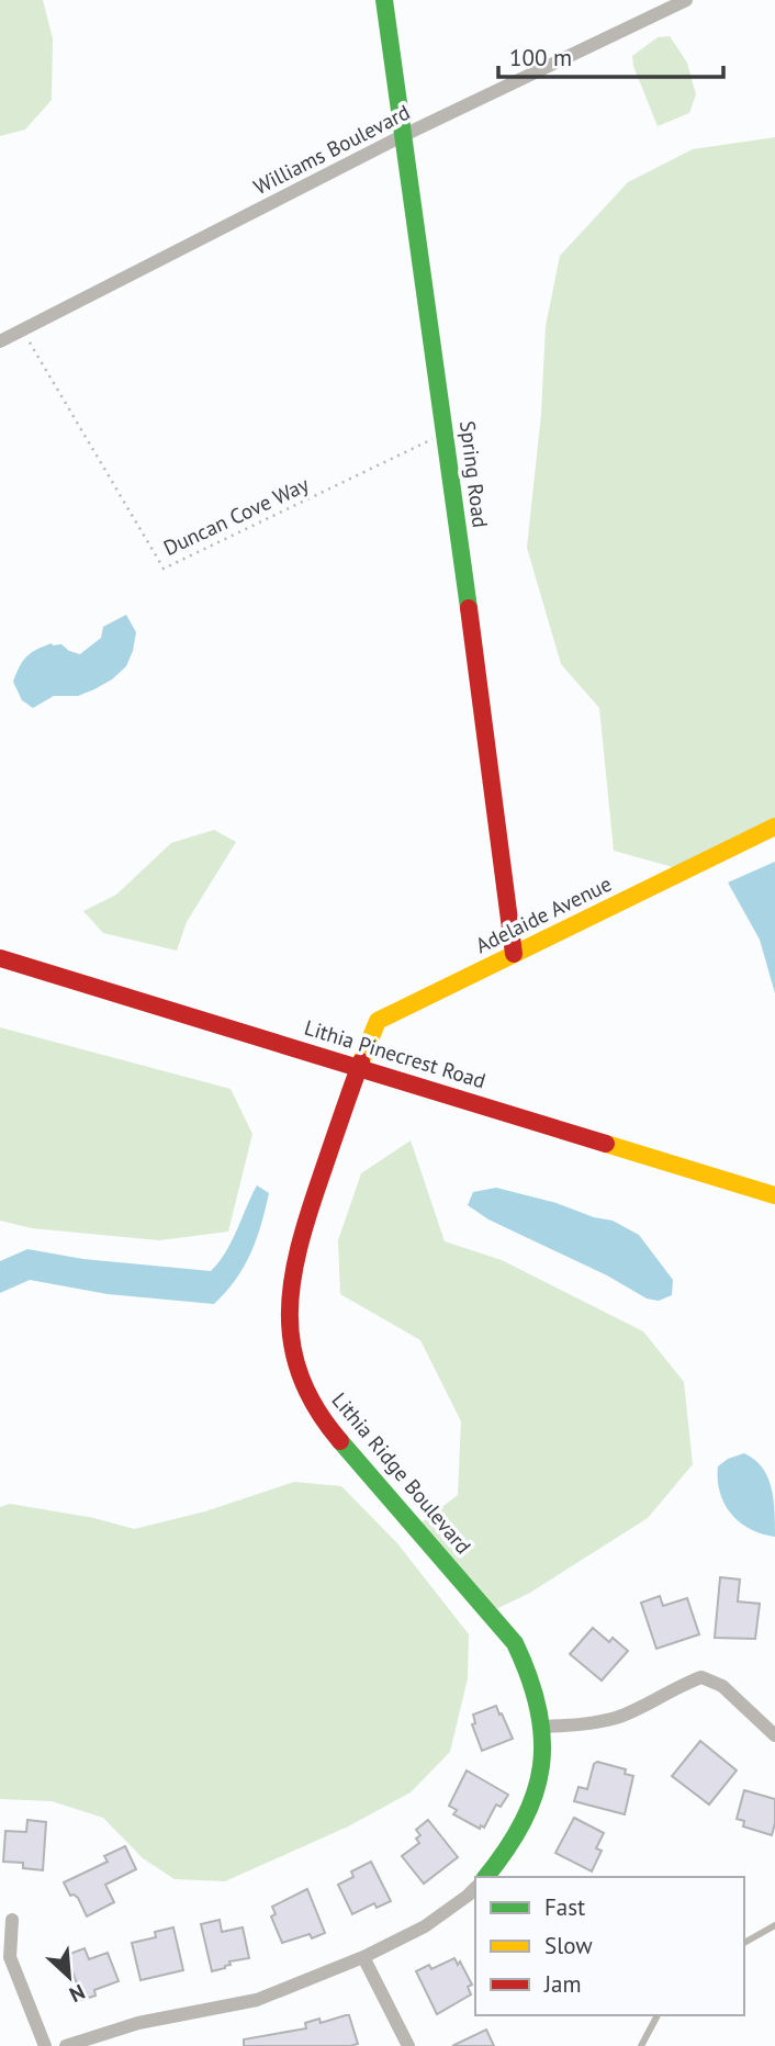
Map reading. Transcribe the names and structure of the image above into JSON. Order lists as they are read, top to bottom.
{
  "streets": {
    "street": [
      "Williams Boulevard",
      "Spring Road",
      "Adelaide Avenue",
      "Lithia Pinecrest Road",
      "Lithia Ridge Boulevard"
    ],
    "path": ["Duncan Cove Way"]
  },
  "crossings": [
    ["Williams Boulevard", "Spring Road"],
    ["Williams Boulevard", "Duncan Cove Way"],
    ["Spring Road", "Duncan Cove Way"],
    ["Spring Road", "Adelaide Avenue"],
    ["Adelaide Avenue", "Lithia Pinecrest Road"],
    ["Adelaide Avenue", "Lithia Ridge Boulevard"],
    ["Lithia Pinecrest Road", "Lithia Ridge Boulevard"]
  ],
  "legend": ["Fast", "Slow", "Jam"],
  "scale_bar": "100 m",
  "north": "bottom right"
}
